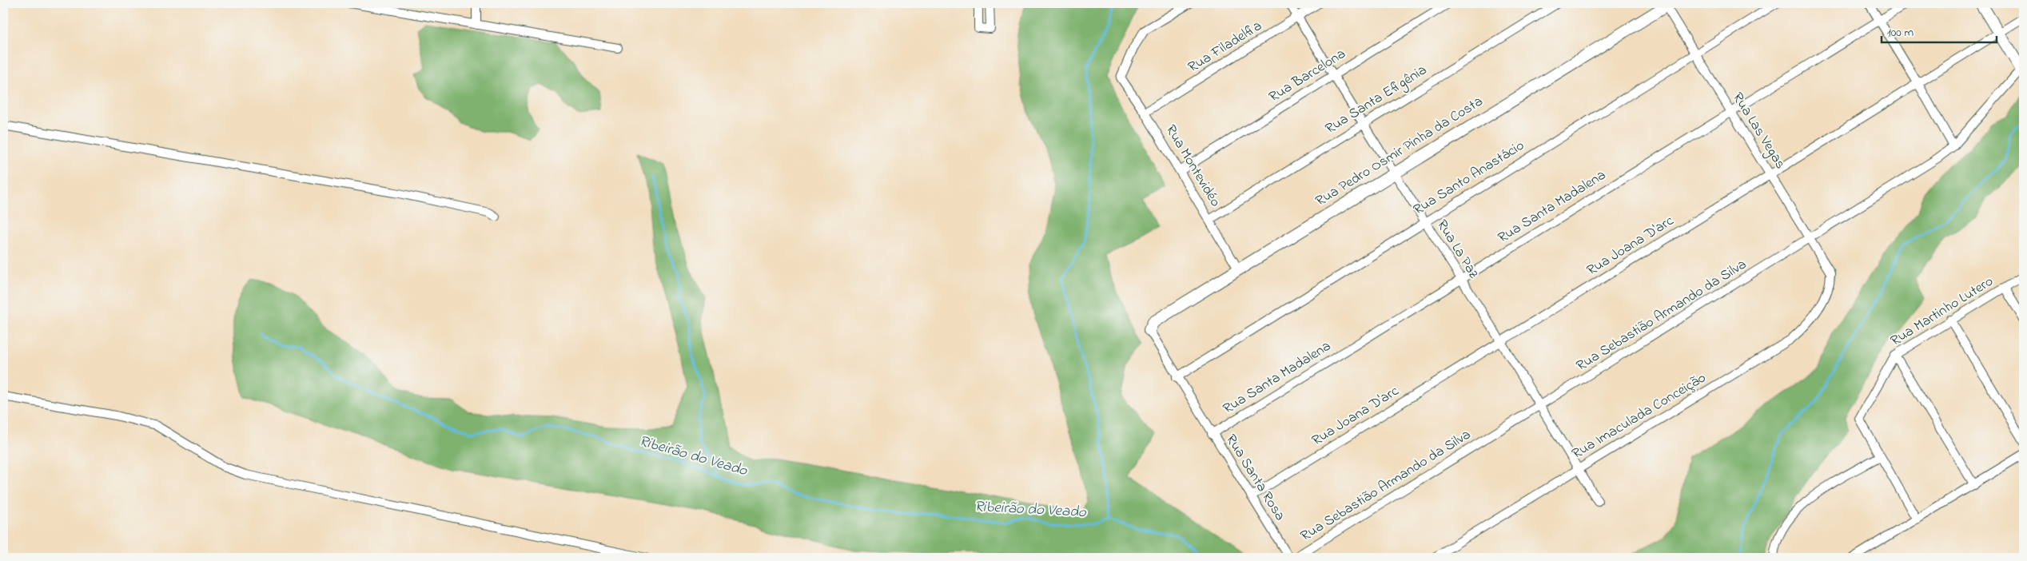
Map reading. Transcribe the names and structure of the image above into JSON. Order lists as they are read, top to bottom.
{
  "streets": {
    "street": [
      "Rua Filadelfia",
      "Rua Barcelona",
      "Rua Santa Efigênia",
      "Rua Las Vegas",
      "Rua Pedro Osmir Pinha da Costa",
      "Rua Montevidéo",
      "Rua Santo Anastácio",
      "Rua Santa Madalena",
      "Rua Joana D'arc",
      "Rua La Paz",
      "Rua Martinho Lutero",
      "Rua Sebastião Armando da Silva",
      "Rua Imaculada Conceição",
      "Rua Santa Rosa"
    ]
  },
  "crossings": [
    ["Rua Filadelfia", "Rua Montevidéo"],
    ["Rua Filadelfia", "Rua La Paz"],
    ["Rua Barcelona", "Rua Montevidéo"],
    ["Rua Barcelona", "Rua La Paz"],
    ["Rua Santa Efigênia", "Rua Montevidéo"],
    ["Rua Santa Efigênia", "Rua La Paz"],
    ["Rua Las Vegas", "Rua Pedro Osmir Pinha da Costa"],
    ["Rua Las Vegas", "Rua Santo Anastácio"],
    ["Rua Las Vegas", "Rua Santa Madalena"],
    ["Rua Las Vegas", "Rua Joana D'arc"],
    ["Rua Las Vegas", "Rua Sebastião Armando da Silva"],
    ["Rua Las Vegas", "Rua Imaculada Conceição"],
    ["Rua Pedro Osmir Pinha da Costa", "Rua Montevidéo"],
    ["Rua Pedro Osmir Pinha da Costa", "Rua La Paz"],
    ["Rua Pedro Osmir Pinha da Costa", "Rua Santa Rosa"],
    ["Rua Santo Anastácio", "Rua La Paz"],
    ["Rua Santo Anastácio", "Rua Santa Rosa"],
    ["Rua Santa Madalena", "Rua La Paz"],
    ["Rua Santa Madalena", "Rua Santa Rosa"],
    ["Rua Joana D'arc", "Rua La Paz"],
    ["Rua Joana D'arc", "Rua Santa Rosa"],
    ["Rua La Paz", "Rua Sebastião Armando da Silva"],
    ["Rua La Paz", "Rua Imaculada Conceição"]
  ],
  "water": ["Ribeirão do Veado"],
  "scale_bar": "100 m"
}
